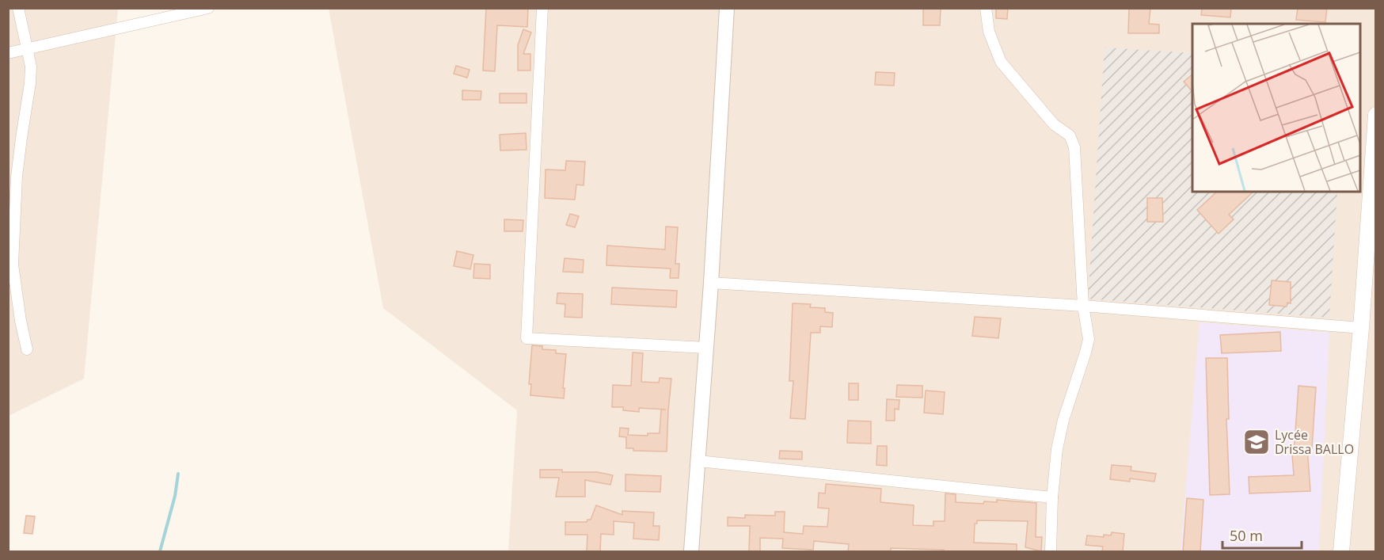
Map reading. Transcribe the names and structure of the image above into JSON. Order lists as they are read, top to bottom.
{
  "places": {
    "school or university": ["Lycée Drissa BALLO"]
  },
  "scale_bar": "50 m"
}
